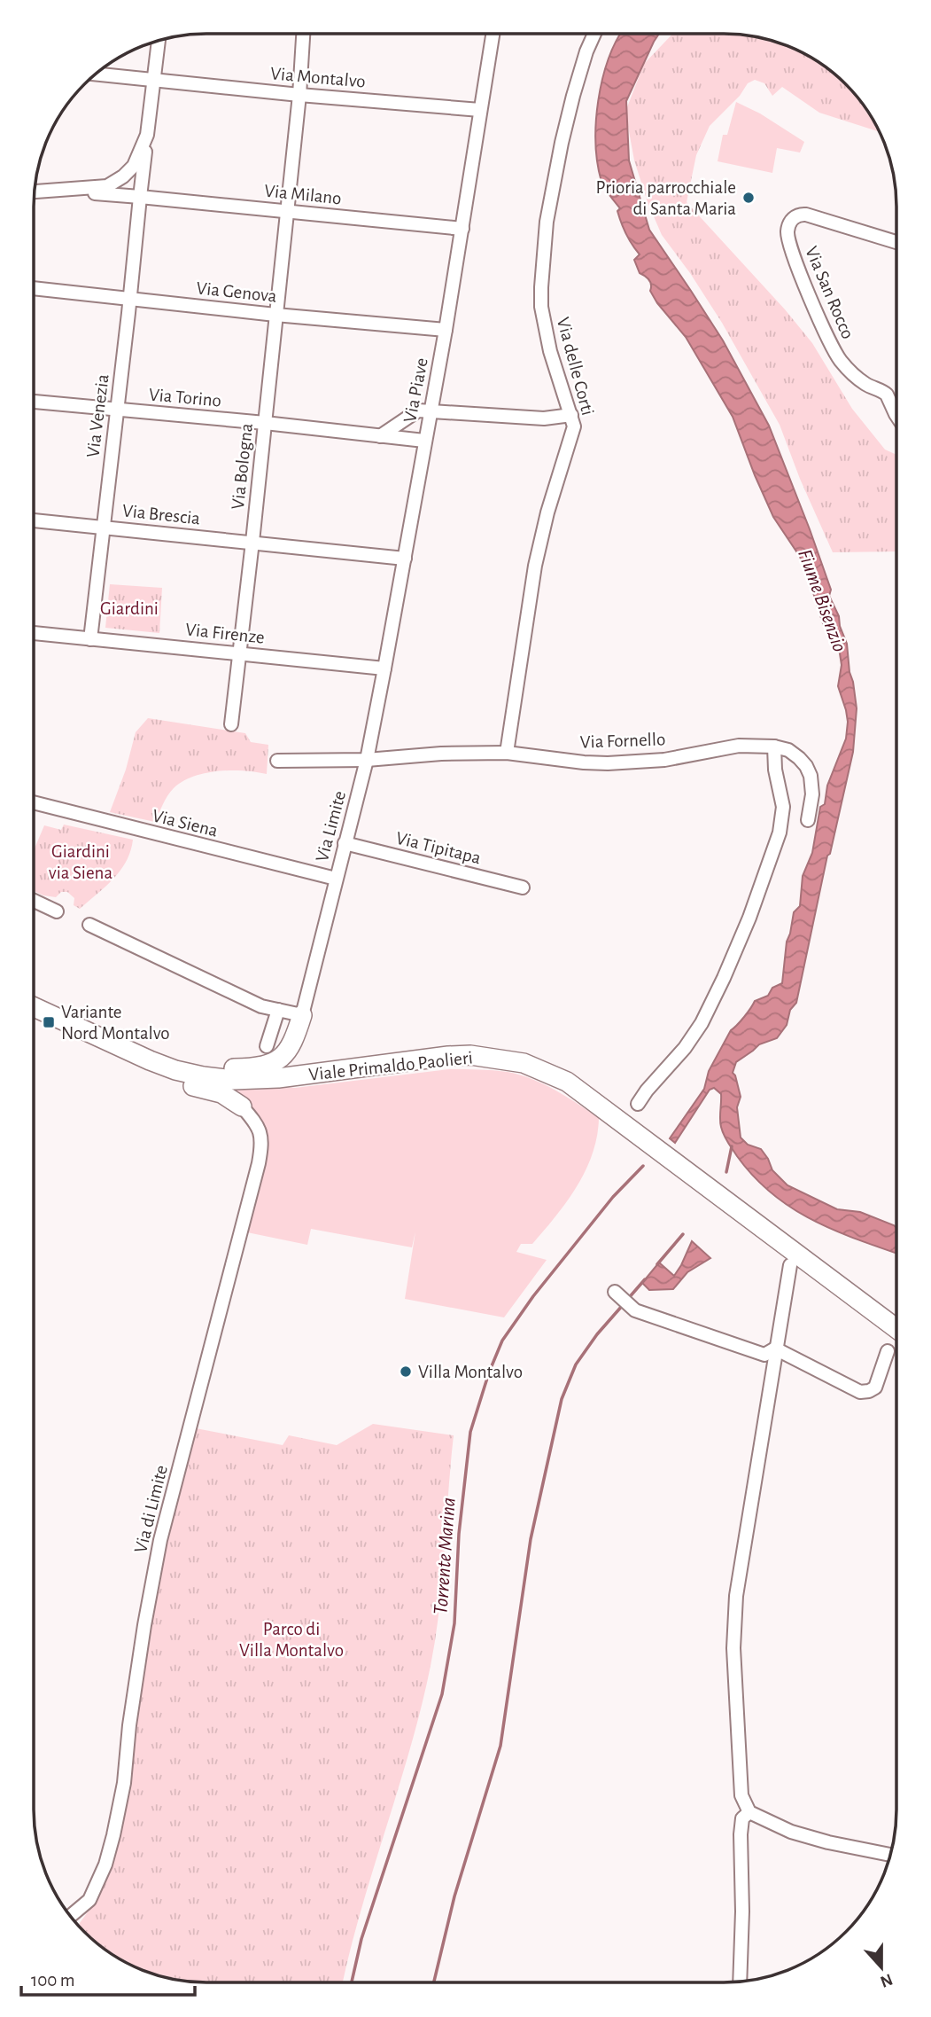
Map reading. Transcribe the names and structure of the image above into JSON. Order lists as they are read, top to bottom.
{
  "streets": {
    "main road": ["Viale Primaldo Paolieri"],
    "street": [
      "Via Montalvo",
      "Via Milano",
      "Via Genova",
      "Via San Rocco",
      "Via delle Corti",
      "Via Piave",
      "Via Torino",
      "Via Venezia",
      "Via Bologna",
      "Via Brescia",
      "Via Firenze",
      "Via Fornello",
      "Via Siena",
      "Via Limite",
      "Via Tipitapa",
      "Via di Limite"
    ]
  },
  "crossings": [
    ["Via Montalvo", "Via Piave"],
    ["Via Montalvo", "Via Venezia"],
    ["Via Montalvo", "Via Bologna"],
    ["Via Milano", "Via Piave"],
    ["Via Milano", "Via Venezia"],
    ["Via Milano", "Via Bologna"],
    ["Via Genova", "Via Piave"],
    ["Via Genova", "Via Venezia"],
    ["Via Genova", "Via Bologna"],
    ["Via delle Corti", "Via Fornello"],
    ["Via Piave", "Via Torino"],
    ["Via Piave", "Via Brescia"],
    ["Via Piave", "Via Firenze"],
    ["Via Piave", "Via Limite"],
    ["Via Torino", "Via Venezia"],
    ["Via Torino", "Via Bologna"],
    ["Via Venezia", "Via Brescia"],
    ["Via Venezia", "Via Firenze"],
    ["Via Bologna", "Via Brescia"],
    ["Via Bologna", "Via Firenze"],
    ["Via Siena", "Via Limite"],
    ["Via Limite", "Via Tipitapa"]
  ],
  "water": ["Fiume Bisenzio", "Torrente Marina"],
  "parks": ["Giardini", "Giardini via Siena", "Parco di Villa Montalvo"],
  "places": {
    "other": ["Prioria parrocchiale di Santa Maria", "Villa Montalvo"],
    "transit": ["Variante Nord Montalvo"]
  },
  "scale_bar": "100 m",
  "north": "bottom"
}
